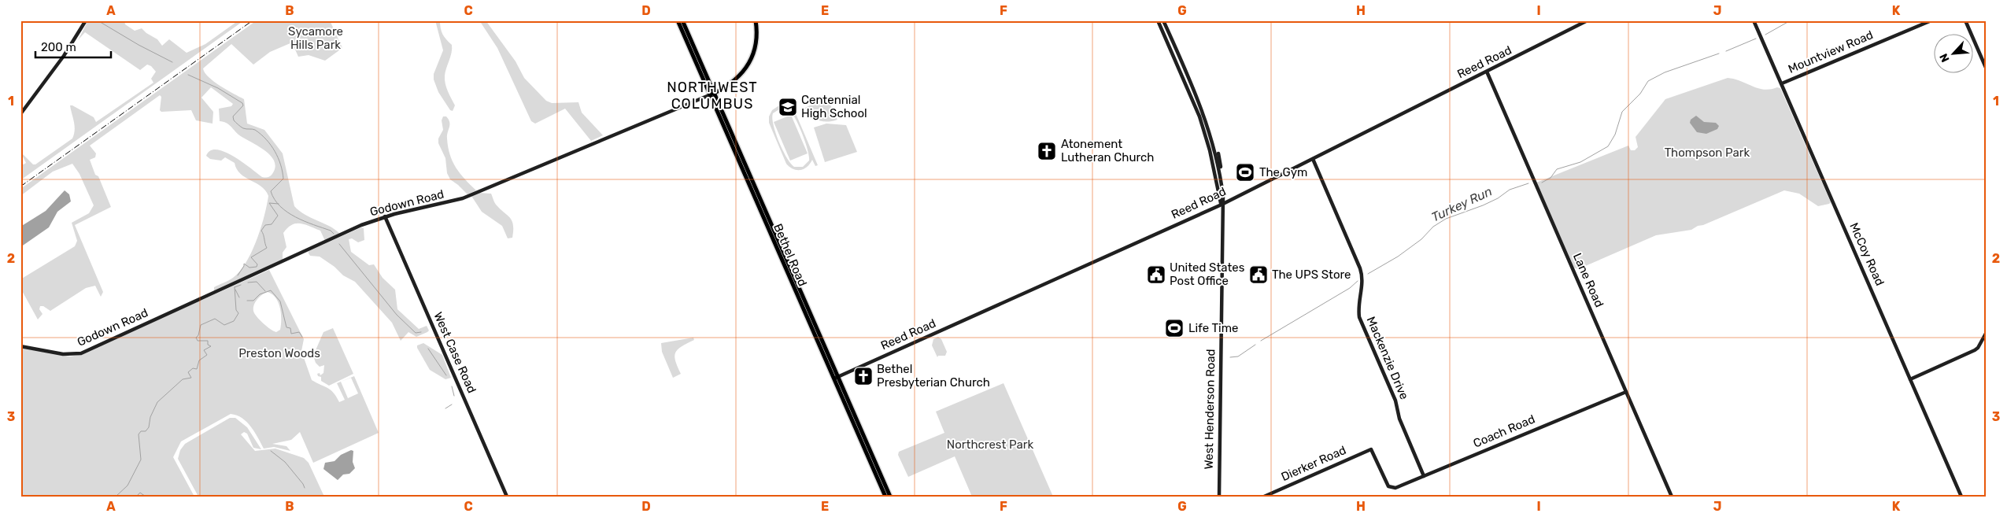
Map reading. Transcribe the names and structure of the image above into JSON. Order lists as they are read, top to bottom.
{
  "streets": {
    "main road": [
      "Mountview Road",
      "Reed Road",
      "Godown Road",
      "McCoy Road",
      "Bethel Road",
      "Lane Road",
      "West Case Road",
      "Mackenzie Drive",
      "West Henderson Road",
      "Coach Road",
      "Dierker Road"
    ]
  },
  "crossings": [
    ["Mountview Road", "McCoy Road"],
    ["Reed Road", "Bethel Road"],
    ["Reed Road", "Lane Road"],
    ["Reed Road", "Mackenzie Drive"],
    ["Reed Road", "West Henderson Road"],
    ["Godown Road", "Bethel Road"],
    ["Godown Road", "West Case Road"],
    ["Lane Road", "Coach Road"],
    ["Mackenzie Drive", "Coach Road"],
    ["Coach Road", "Dierker Road"]
  ],
  "districts": ["NORTHWEST COLUMBUS"],
  "water": ["Turkey Run"],
  "parks": [
    "Sycamore Hills Park",
    "Thompson Park",
    "Preston Woods",
    "Northcrest Park"
  ],
  "places": {
    "school or university": ["Centennial High School"],
    "church": ["Atonement Lutheran Church", "Bethel Presbyterian Church"],
    "sports": ["The Gym", "Life Time"],
    "public building": ["United States Post Office", "The UPS Store"]
  },
  "scale_bar": "200 m",
  "north": "bottom left",
  "grid": {
    "columns": [
      "A",
      "B",
      "C",
      "D",
      "E",
      "F",
      "G",
      "H",
      "I",
      "J",
      "K"
    ],
    "rows": ["1", "2", "3"]
  }
}
